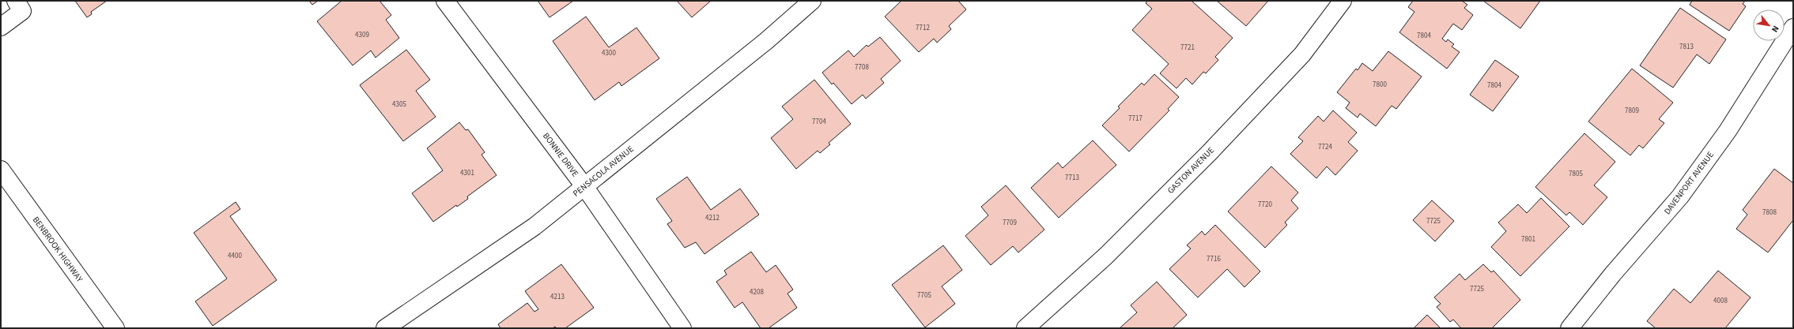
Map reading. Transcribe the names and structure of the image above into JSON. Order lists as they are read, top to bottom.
{
  "streets": {
    "street": [
      "BONNIE DRIVE",
      "GASTON AVENUE",
      "PENSACOLA AVENUE",
      "DAVENPORT AVENUE",
      "BENBROOK HIGHWAY"
    ]
  },
  "crossings": [
    ["BONNIE DRIVE", "PENSACOLA AVENUE"]
  ],
  "house_numbers": [
    "7712",
    "4309",
    "7804",
    "7813",
    "7721",
    "4300",
    "7708",
    "7800",
    "7804",
    "4305",
    "7809",
    "7717",
    "7704",
    "7724",
    "4301",
    "7805",
    "7713",
    "7720",
    "7808",
    "4212",
    "7725",
    "7709",
    "7801",
    "4400",
    "7716",
    "7725",
    "4208",
    "7705",
    "4213",
    "4008"
  ],
  "north": "bottom right"
}
